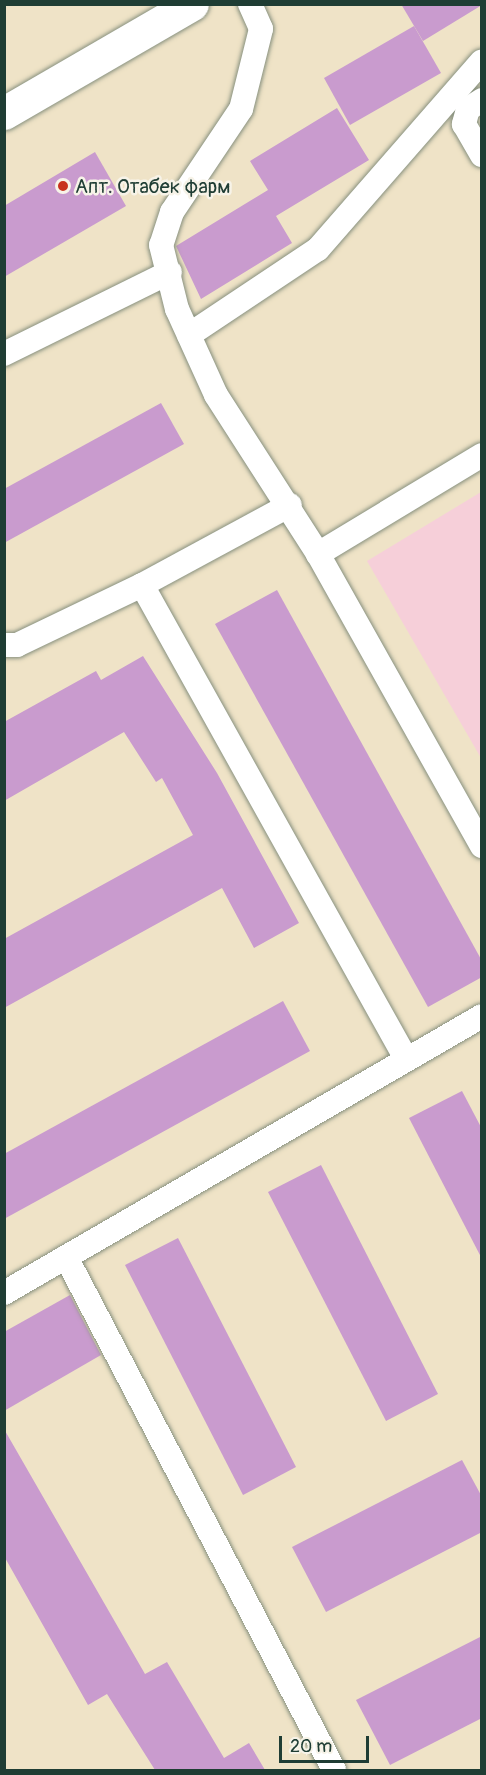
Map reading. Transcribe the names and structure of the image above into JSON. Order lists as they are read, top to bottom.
{
  "places": ["Апт. Отабек фарм"],
  "scale_bar": "20 m"
}
